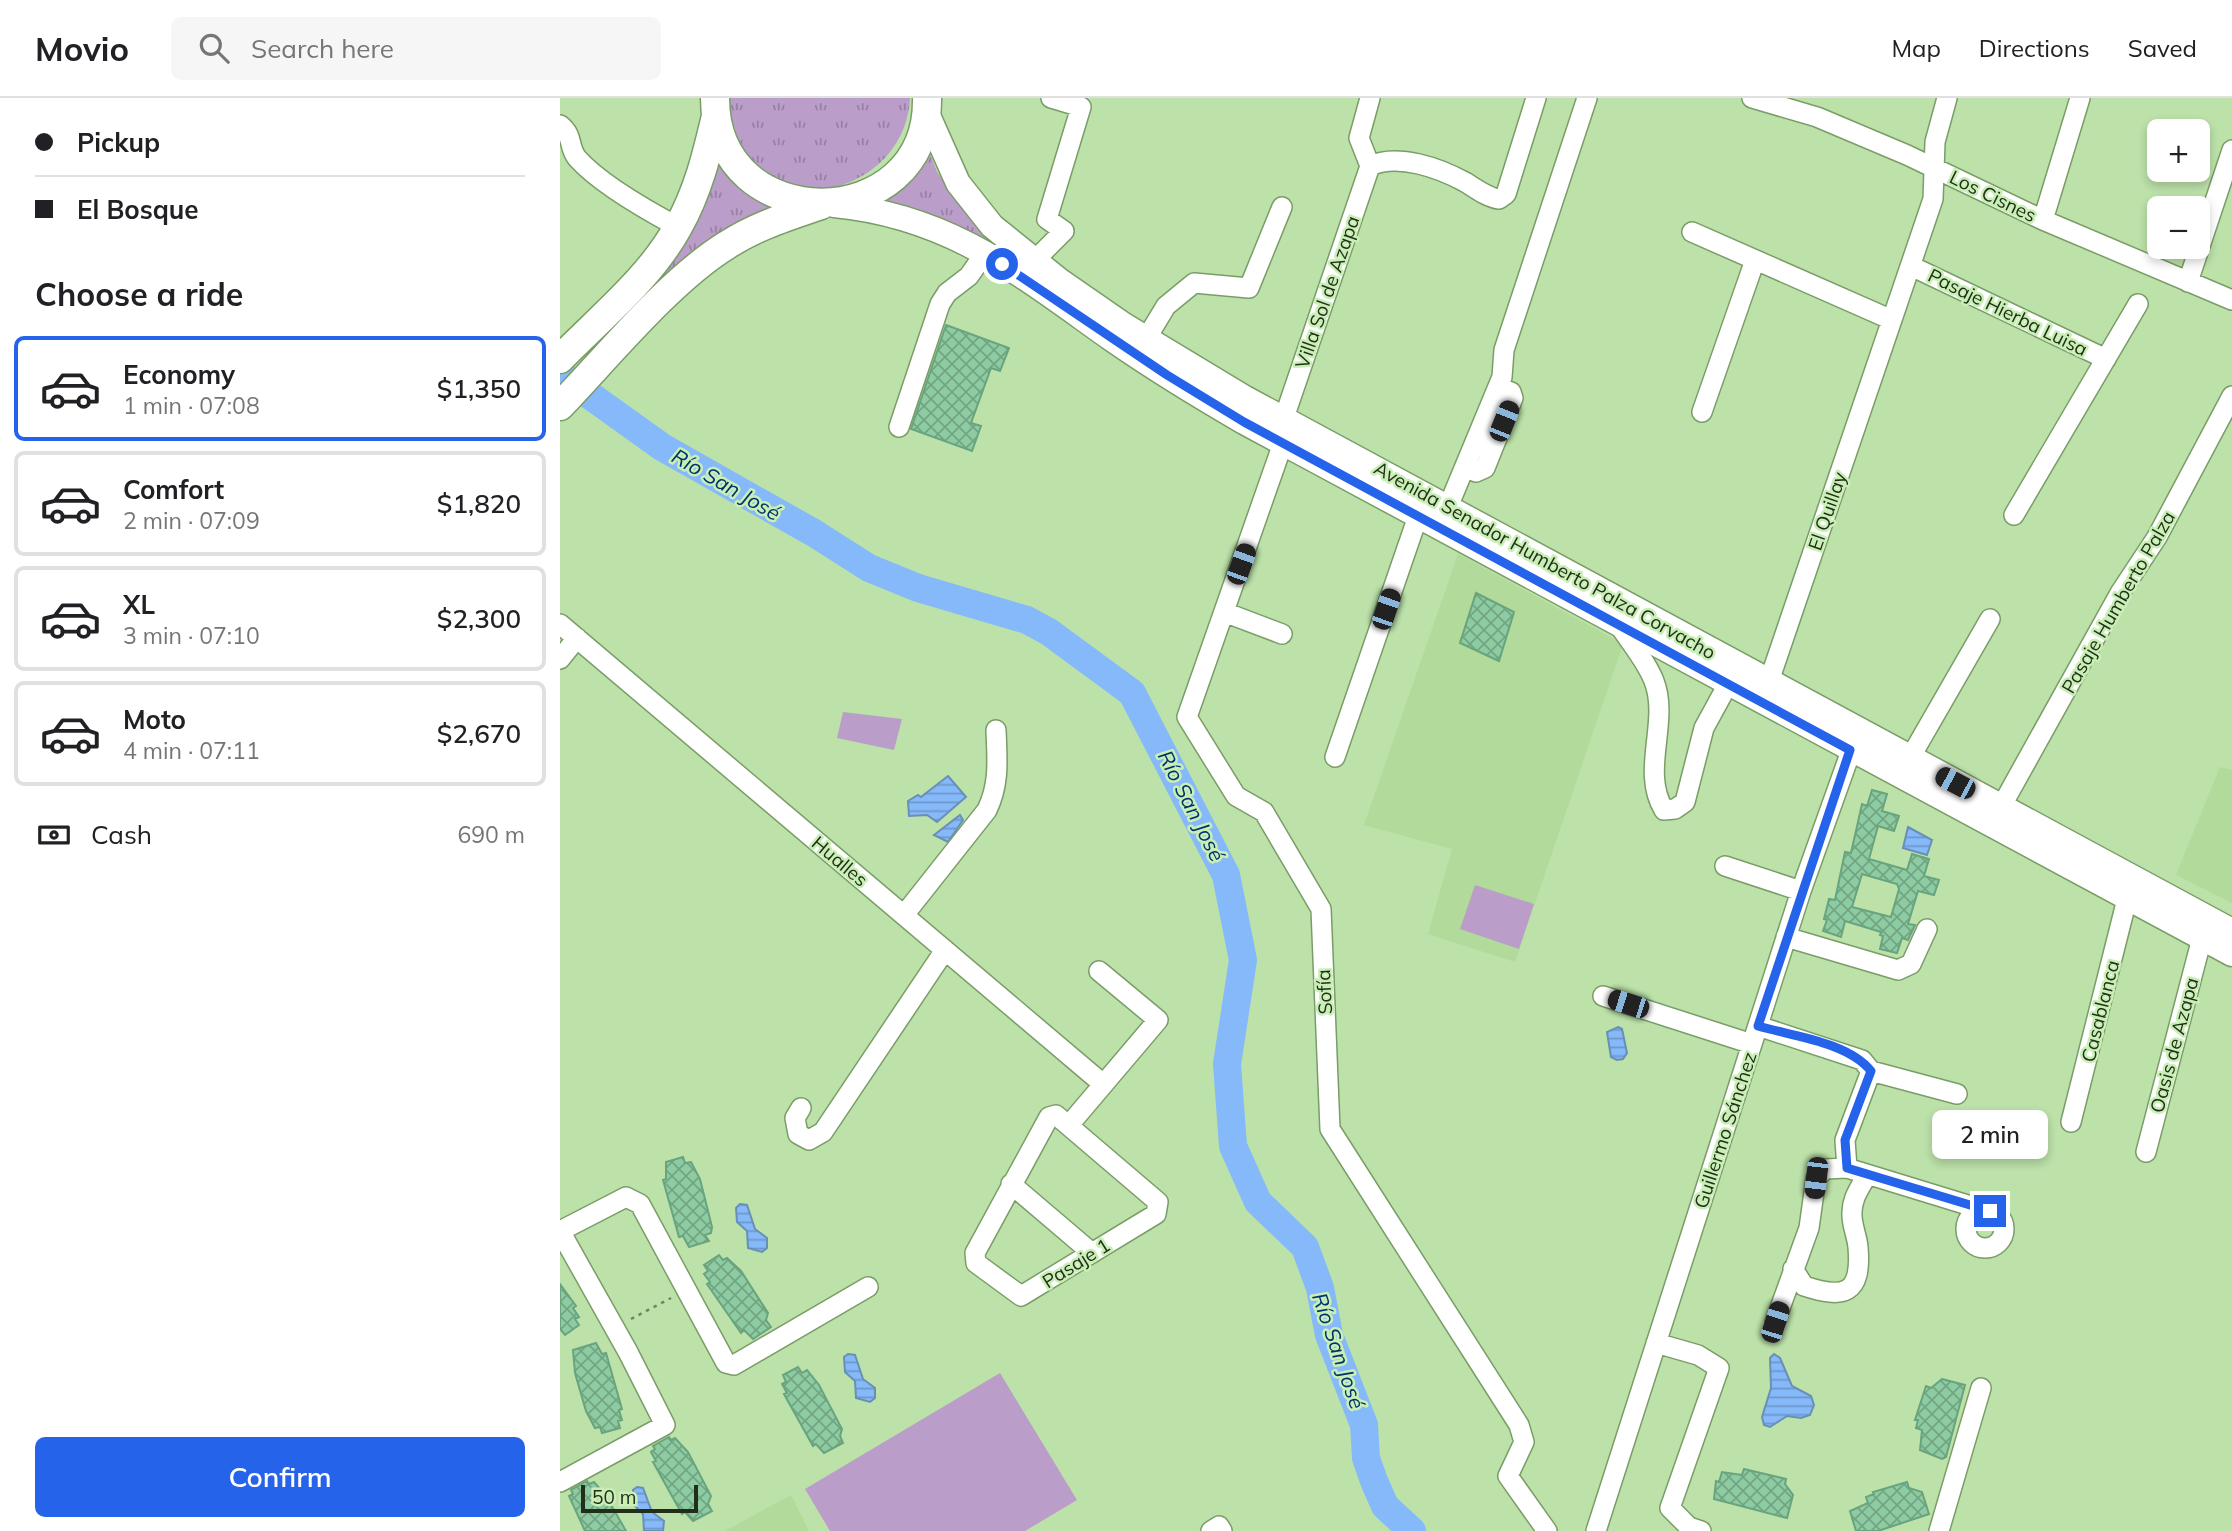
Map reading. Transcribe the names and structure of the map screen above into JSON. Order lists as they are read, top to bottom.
{
  "streets": {
    "main road": ["Avenida Senador Humberto Palza Corvacho"],
    "street": [
      "Los Cisnes",
      "Villa Sol de Azapa",
      "Pasaje Hierba Luisa",
      "El Quillay",
      "Pasaje Humberto Palza",
      "Hualles",
      "Sofía",
      "Casablanca",
      "Oasis de Azapa",
      "Guillermo Sánchez",
      "Pasaje 1"
    ]
  },
  "crossings": [
    ["Los Cisnes", "El Quillay"],
    ["Villa Sol de Azapa", "Avenida Senador Humberto Palza Corvacho"],
    ["Pasaje Hierba Luisa", "El Quillay"],
    ["El Quillay", "Avenida Senador Humberto Palza Corvacho"],
    ["Avenida Senador Humberto Palza Corvacho", "Pasaje Humberto Palza"],
    ["Avenida Senador Humberto Palza Corvacho", "Sofía"],
    ["Avenida Senador Humberto Palza Corvacho", "Casablanca"],
    ["Avenida Senador Humberto Palza Corvacho", "Oasis de Azapa"],
    ["Avenida Senador Humberto Palza Corvacho", "Guillermo Sánchez"]
  ],
  "water": ["Río San José"],
  "scale_bar": "50 m",
  "page": {
    "header": "Movio",
    "search": "Search here",
    "nav": ["Map", "Directions", "Saved"],
    "banner": ["Pickup", "El Bosque"],
    "map_buttons": ["+", "−"],
    "heading": "Choose a ride",
    "list": [
      {
        "name": "Economy",
        "note": "1 min · 07:08",
        "value": "$1,350"
      },
      {
        "name": "Comfort",
        "note": "2 min · 07:09",
        "value": "$1,820"
      },
      {
        "name": "XL",
        "note": "3 min · 07:10",
        "value": "$2,300"
      },
      {
        "name": "Moto",
        "note": "4 min · 07:11",
        "value": "$2,670"
      }
    ],
    "pay": ["Cash", "690 m"],
    "bubble": "2 min",
    "buttons": "Confirm",
    "scale": "50 m"
  }
}
